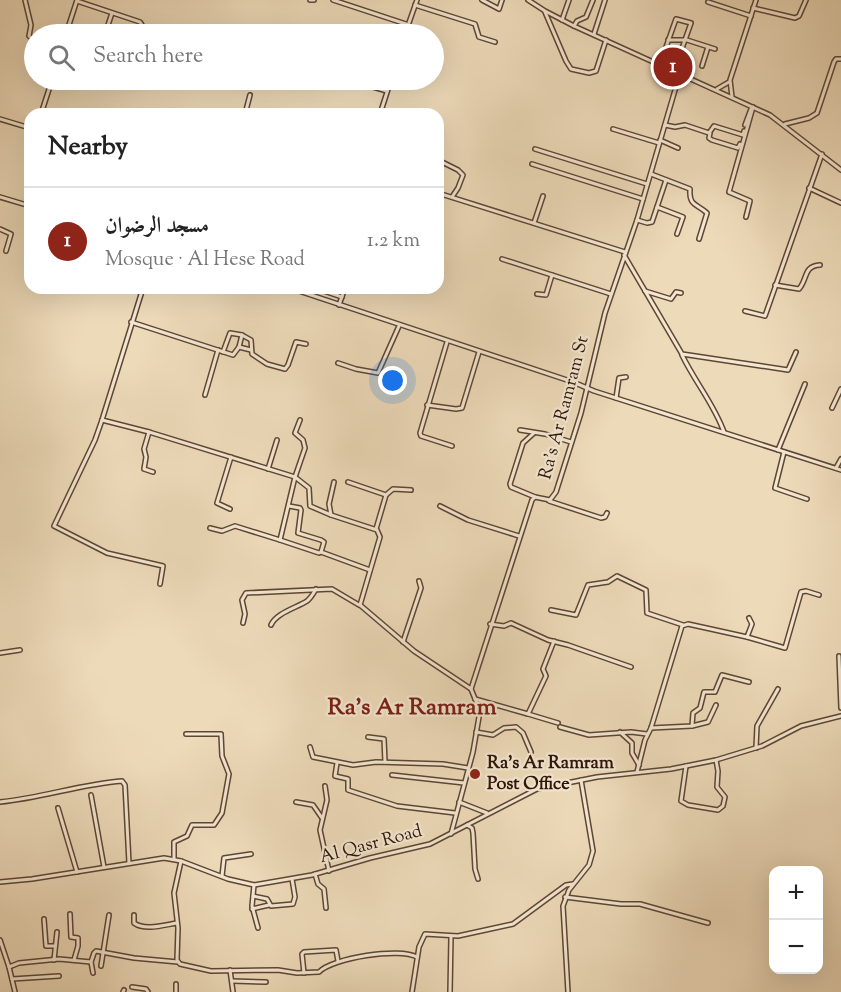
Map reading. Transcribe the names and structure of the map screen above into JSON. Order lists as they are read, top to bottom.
{
  "streets": {
    "street": ["Ra’s Ar Ramram St", "Al Qasr Road"]
  },
  "districts": ["Ra’s Ar Ramram"],
  "places": ["Ra’s Ar Ramram Post Office"],
  "page": {
    "search": "Search here",
    "pins": "1",
    "heading": "Nearby",
    "list": [
      {
        "mark": "1",
        "name": "مسجد الرضوان",
        "note": "Mosque · Al Hese Road",
        "value": "1.2 km"
      }
    ],
    "map_buttons": ["+", "−"]
  }
}
